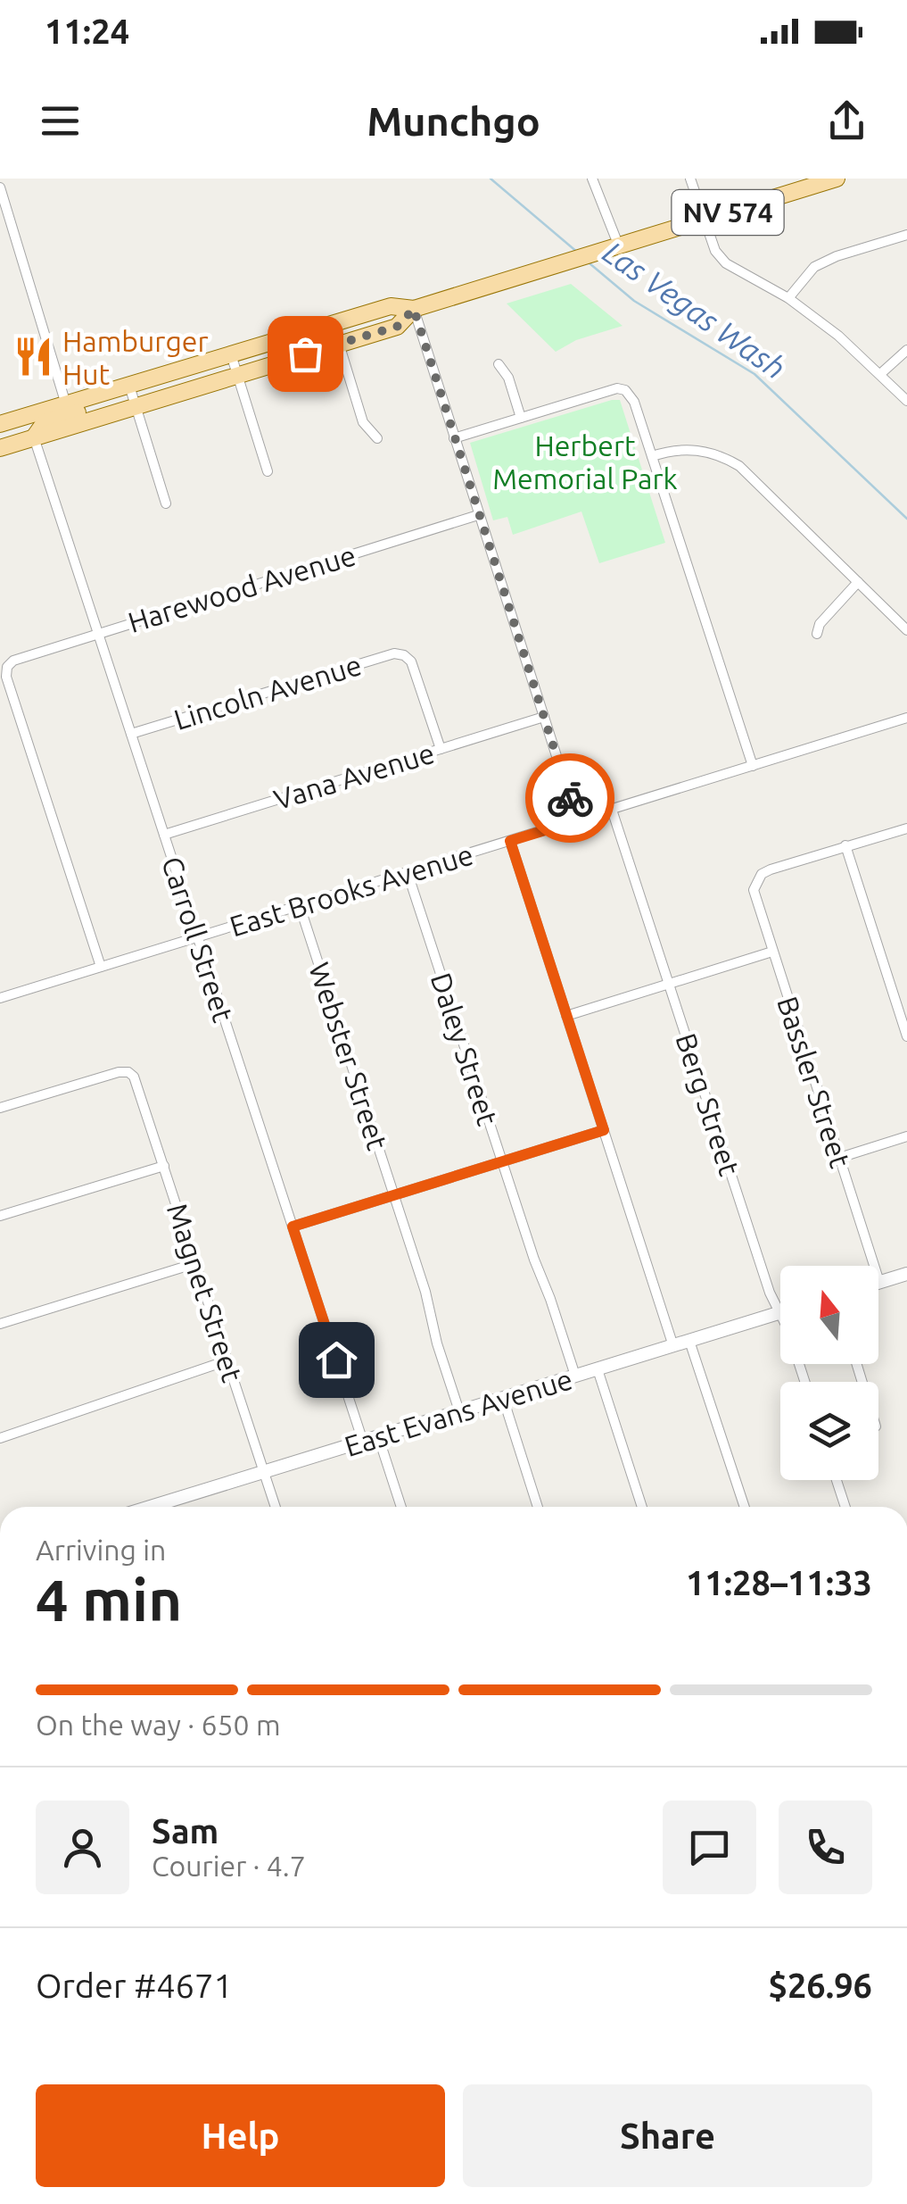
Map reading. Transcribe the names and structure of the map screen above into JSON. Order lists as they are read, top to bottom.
{
  "streets": {
    "main road": ["NV 574"],
    "street": [
      "Harewood Avenue",
      "Lincoln Avenue",
      "Vana Avenue",
      "East Brooks Avenue",
      "Carroll Street",
      "Daley Street",
      "Webster Street",
      "Bassler Street",
      "Berg Street",
      "Magnet Street",
      "East Evans Avenue"
    ]
  },
  "crossings": [
    ["NV 574", "Carroll Street"],
    ["Harewood Avenue", "East Brooks Avenue"],
    ["Harewood Avenue", "Carroll Street"],
    ["Lincoln Avenue", "Vana Avenue"],
    ["Lincoln Avenue", "Carroll Street"],
    ["Vana Avenue", "Carroll Street"],
    ["East Brooks Avenue", "Carroll Street"],
    ["East Brooks Avenue", "Daley Street"],
    ["East Brooks Avenue", "Webster Street"],
    ["East Brooks Avenue", "Berg Street"],
    ["Carroll Street", "East Evans Avenue"],
    ["Daley Street", "East Evans Avenue"],
    ["Webster Street", "East Evans Avenue"],
    ["Berg Street", "East Evans Avenue"],
    ["Magnet Street", "East Evans Avenue"]
  ],
  "water": ["Las Vegas Wash"],
  "parks": ["Herbert Memorial Park"],
  "places": {
    "restaurant": ["Hamburger Hut"]
  },
  "north": "top",
  "page": {
    "status": "11:24",
    "header": "Munchgo",
    "heading": ["4 min", "Arriving in", "11:28–11:33"],
    "panel": [
      "Sam",
      "Courier · 4.7",
      "Order #4671",
      "$26.96"
    ],
    "bar": "On the way · 650 m",
    "buttons": ["Help", "Share"]
  }
}
